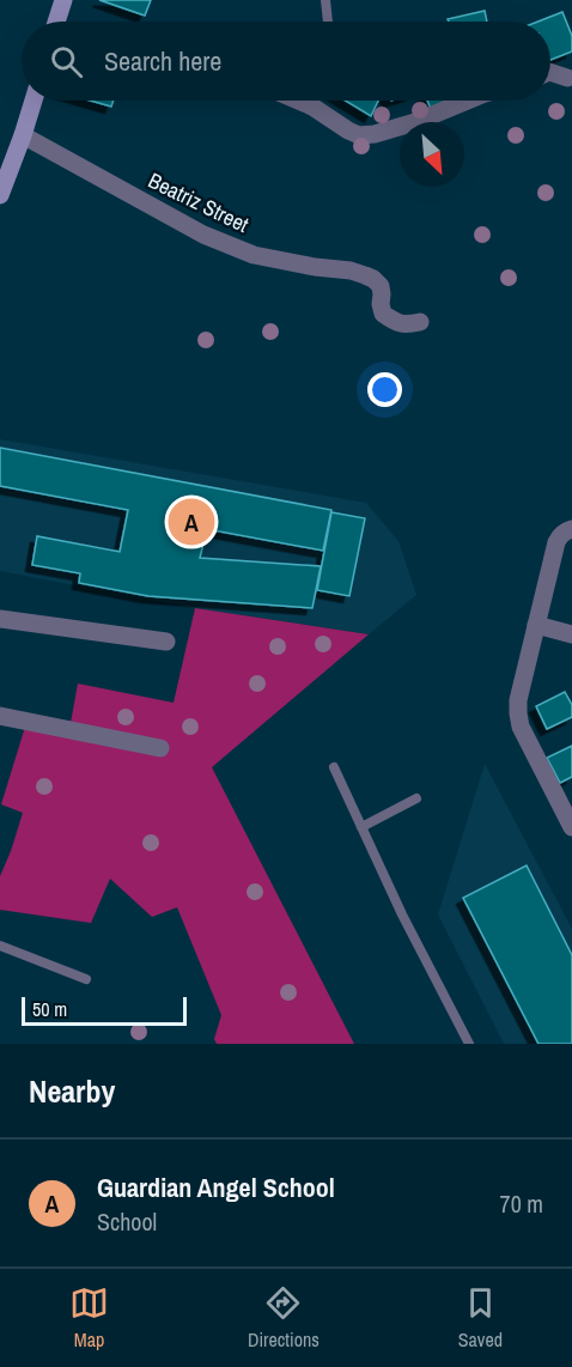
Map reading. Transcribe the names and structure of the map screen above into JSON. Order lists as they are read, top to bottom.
{
  "streets": {
    "street": ["Beatriz Street"]
  },
  "scale_bar": "50 m",
  "north": "bottom right",
  "page": {
    "search": "Search here",
    "pins": "A",
    "scale": "50 m",
    "heading": "Nearby",
    "list": [
      {
        "mark": "A",
        "name": "Guardian Angel School",
        "note": "School",
        "value": "70 m"
      }
    ],
    "nav": ["Map", "Directions", "Saved"]
  }
}
